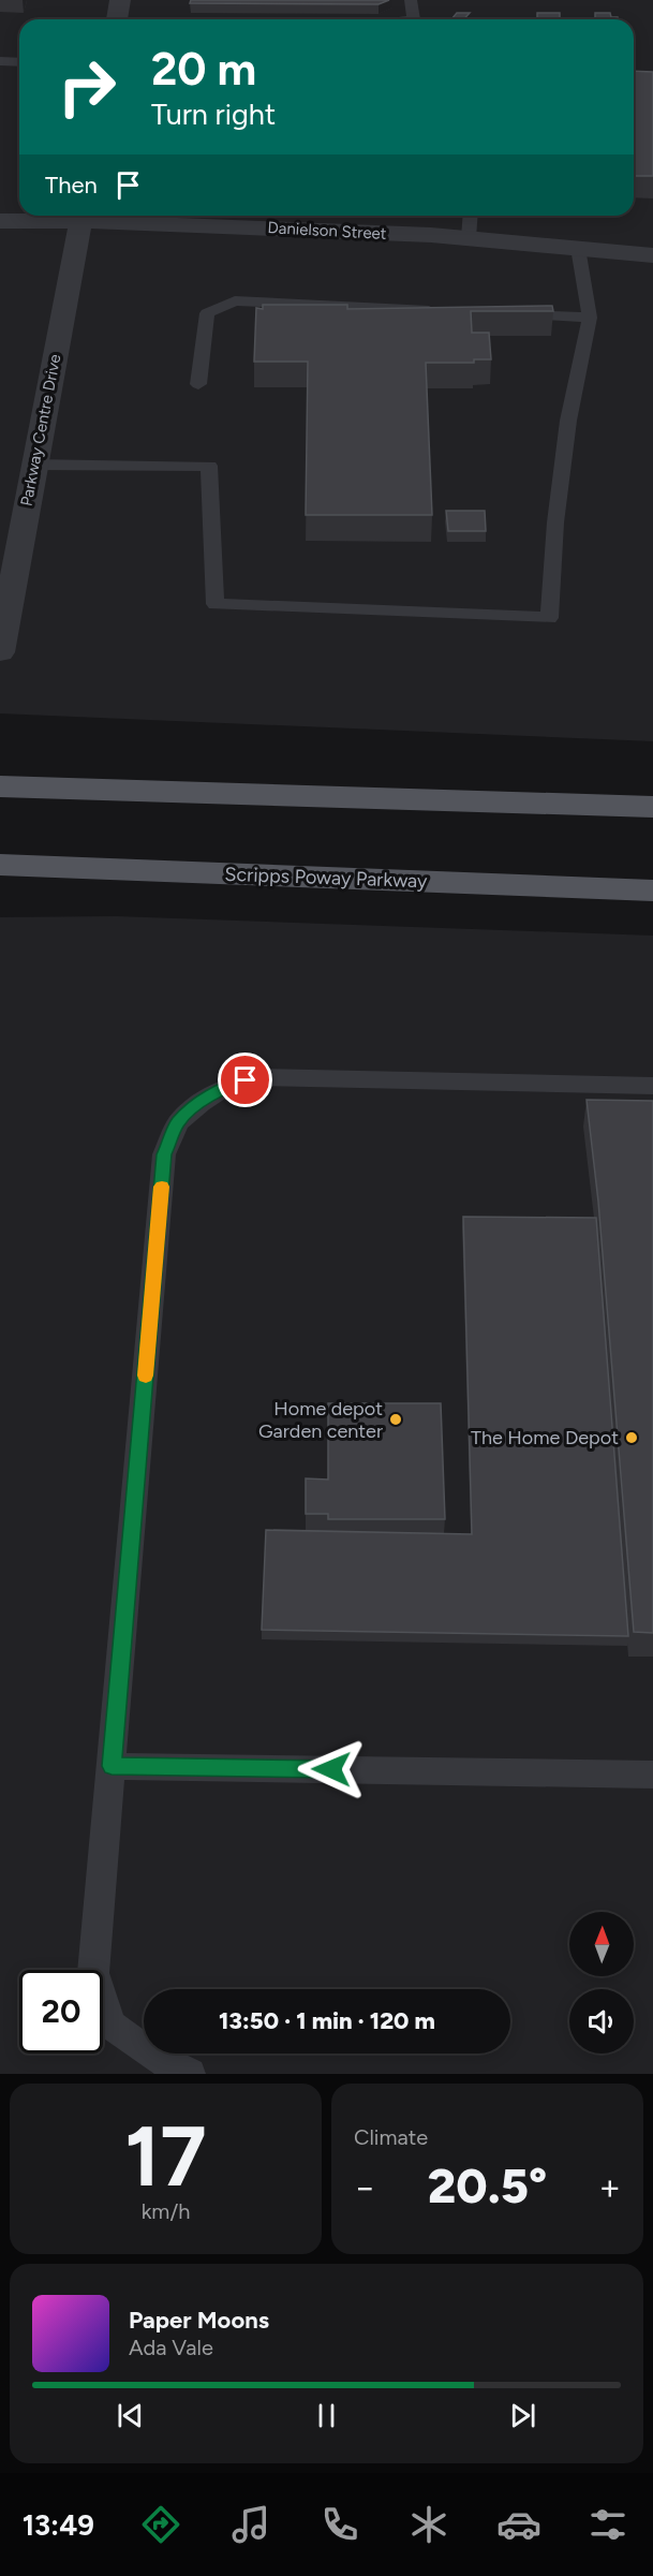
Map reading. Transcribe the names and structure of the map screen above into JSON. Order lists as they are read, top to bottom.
{
  "streets": {
    "main road": ["Scripps Poway Parkway"],
    "street": ["Danielson Street", "Parkway Centre Drive"]
  },
  "places": ["Home depot Garden center", "The Home Depot"],
  "north": "top",
  "page": {
    "turn": ["20 m", "Turn right"],
    "then": "Then",
    "limit": "20",
    "trip": "13:50 · 1 min · 120 m",
    "tile": [
      ["17", "km/h"],
      "Climate"
    ],
    "heat": ["−", "20.5°", "+"],
    "song": ["Paper Moons", "Ada Vale"],
    "tabs": "13:49"
  }
}
